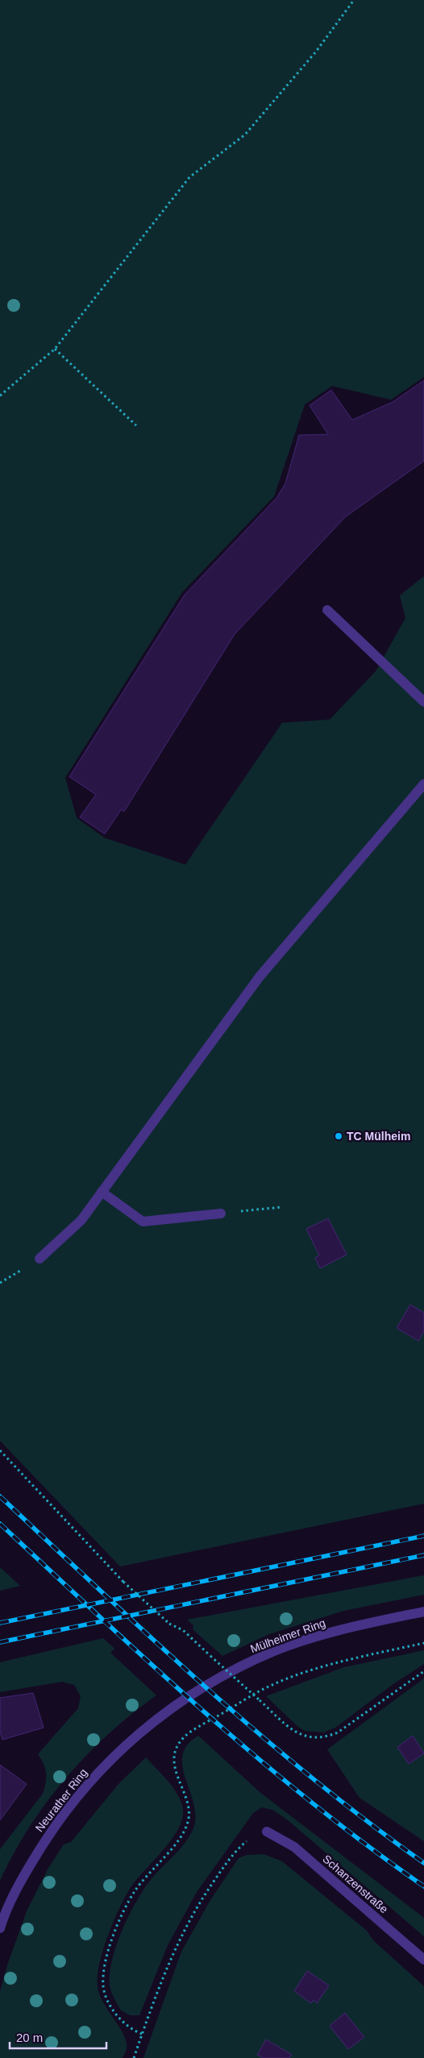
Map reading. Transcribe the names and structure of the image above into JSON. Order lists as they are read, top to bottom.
{
  "streets": {
    "street": ["Mülheimer Ring", "Neurather Ring", "Schanzenstraße"]
  },
  "crossings": [
    ["Mülheimer Ring", "Neurather Ring"]
  ],
  "places": ["TC Mülheim"],
  "scale_bar": "20 m"
}
